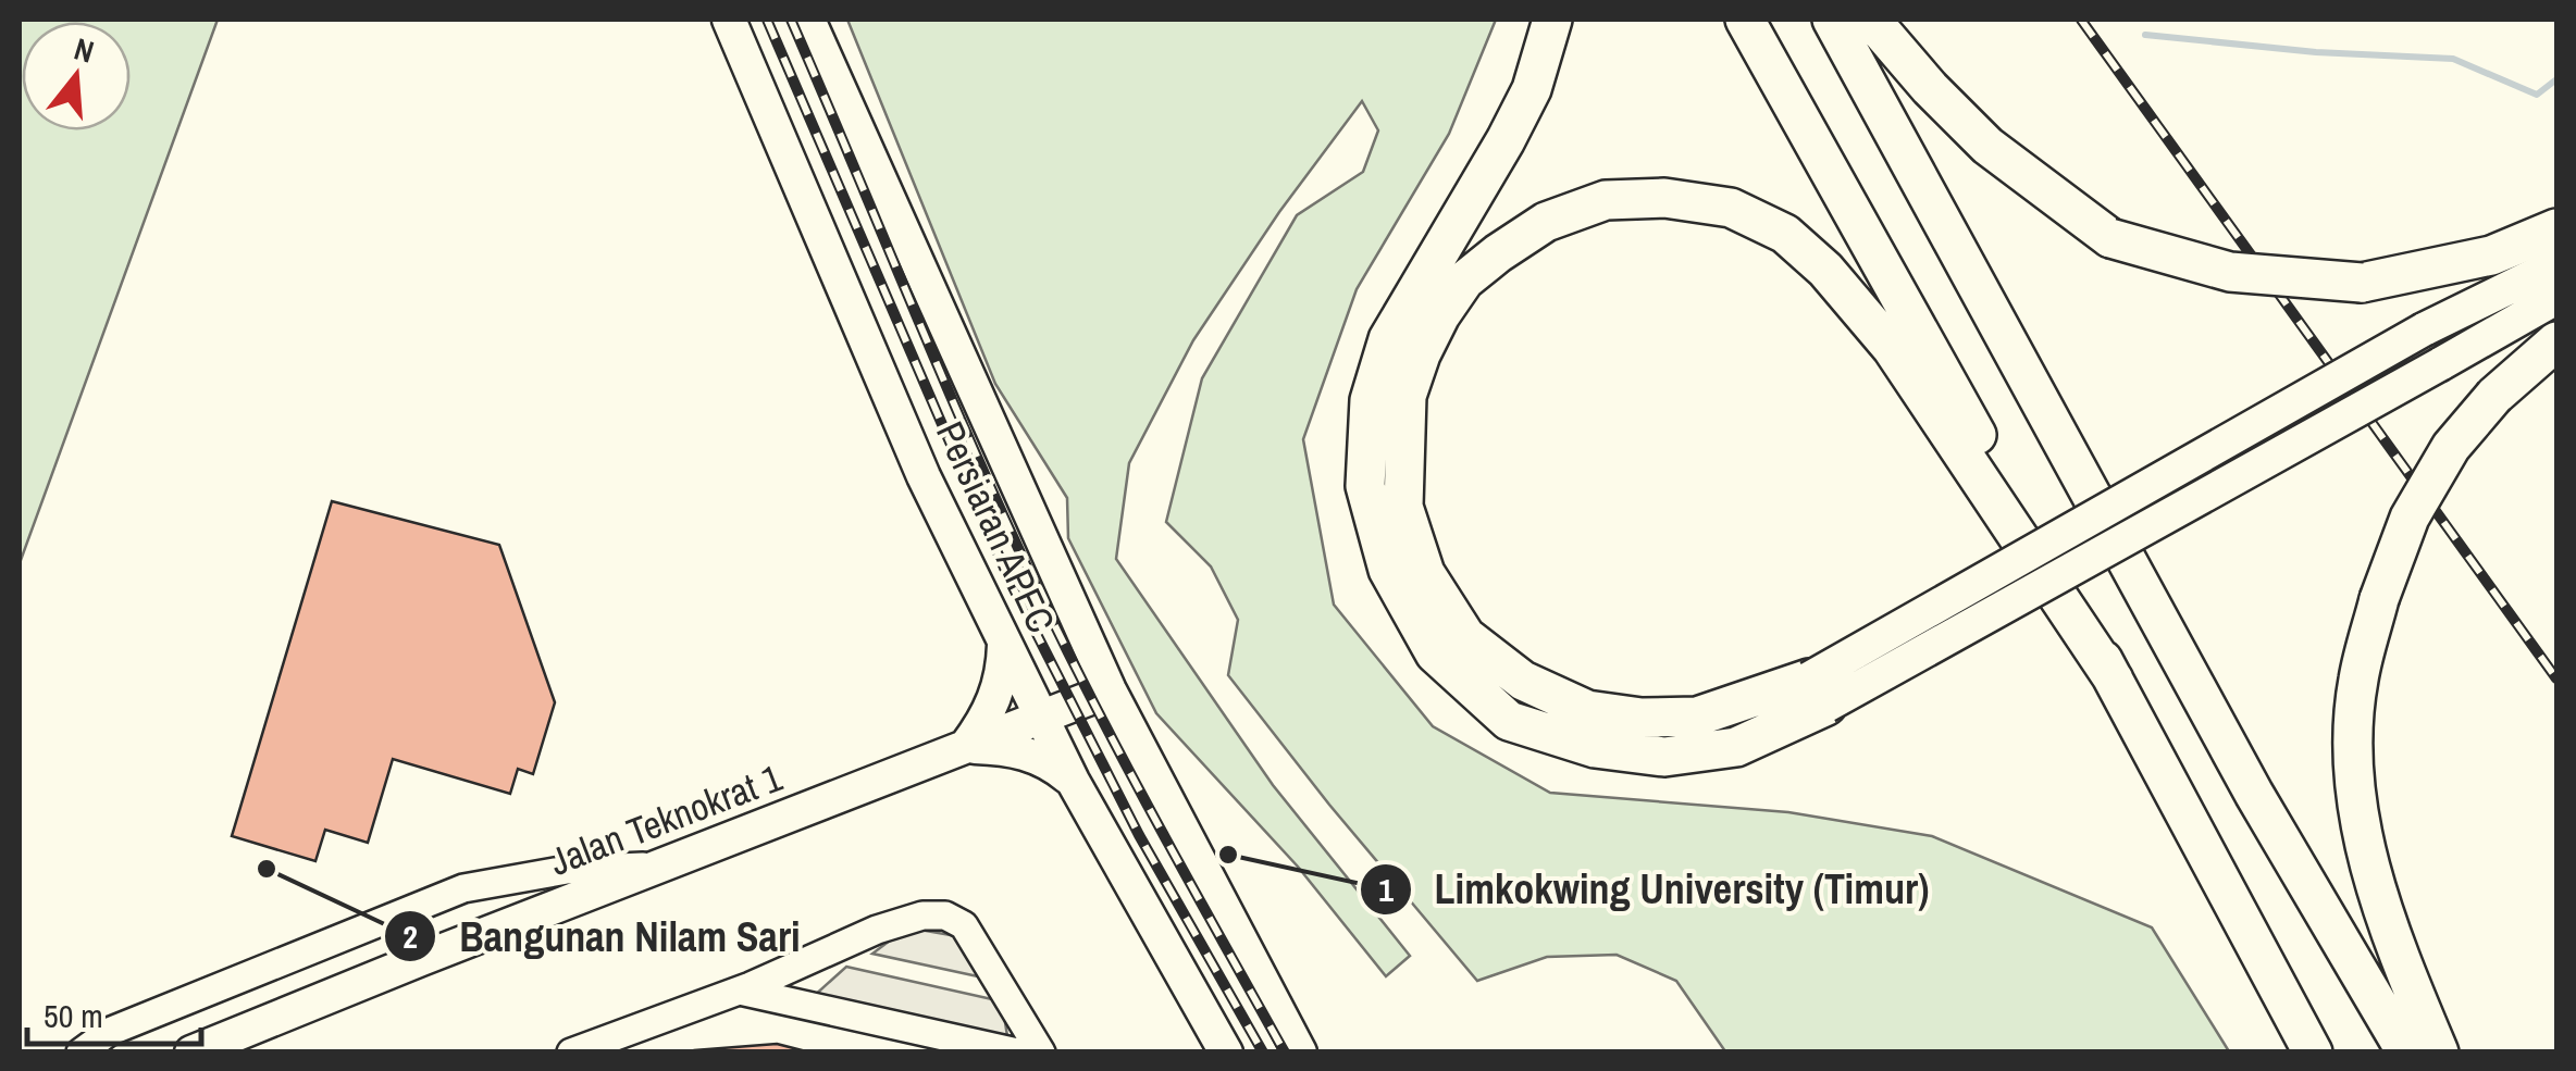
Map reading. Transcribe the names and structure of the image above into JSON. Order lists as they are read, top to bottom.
{
  "streets": {
    "main road": ["Persiaran APEC", "Jalan Teknokrat 1"]
  },
  "crossings": [
    ["Persiaran APEC", "Jalan Teknokrat 1"]
  ],
  "places": ["Limkokwing University (Timur)", "Bangunan Nilam Sari"],
  "scale_bar": "50 m",
  "north": "top"
}
